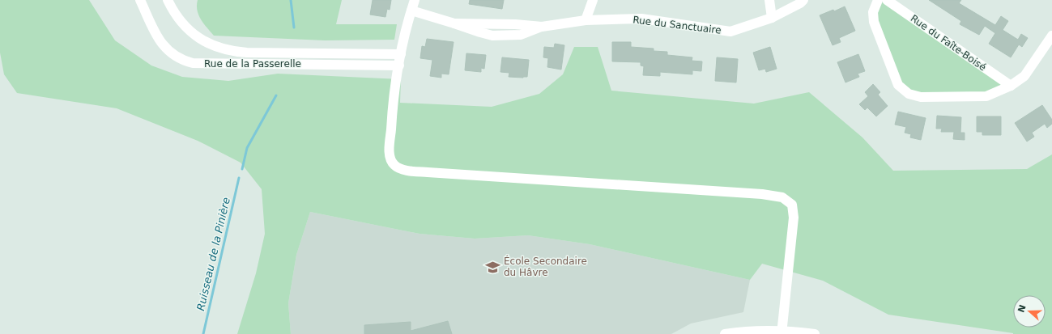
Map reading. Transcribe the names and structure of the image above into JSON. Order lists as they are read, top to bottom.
{
  "streets": {
    "street": ["Rue du Sanctuaire", "Rue du Faîte-Boisé", "Rue de la Passerelle"]
  },
  "water": ["Ruisseau de la Pinière"],
  "places": {
    "school or university": ["École Secondaire du Hâvre"]
  },
  "north": "left"
}
